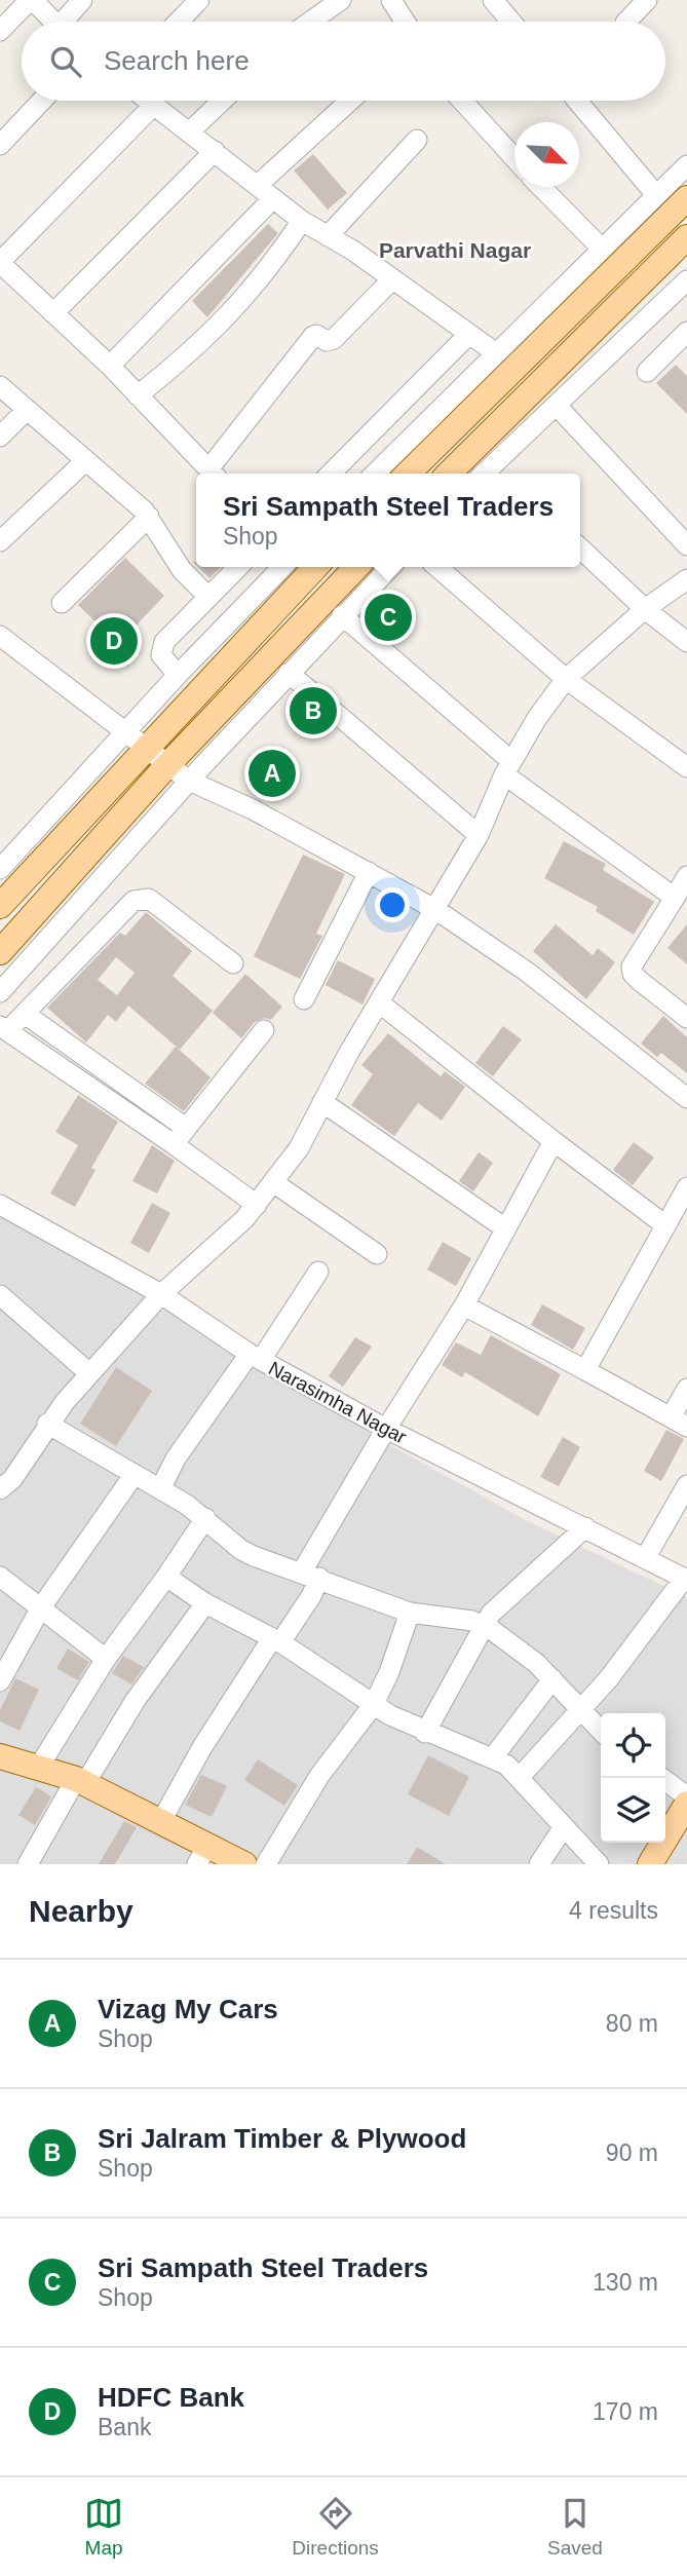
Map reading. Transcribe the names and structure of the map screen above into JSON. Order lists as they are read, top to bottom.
{
  "streets": {
    "street": ["Narasimha Nagar"]
  },
  "districts": ["Parvathi Nagar"],
  "north": "bottom right",
  "page": {
    "search": "Search here",
    "popup": ["Sri Sampath Steel Traders", "Shop"],
    "pins": [
      "C",
      "D",
      "B",
      "A"
    ],
    "heading": ["Nearby", "4 results"],
    "list": [
      {
        "mark": "A",
        "name": "Vizag My Cars",
        "note": "Shop",
        "value": "80 m"
      },
      {
        "mark": "B",
        "name": "Sri Jalram Timber & Plywood",
        "note": "Shop",
        "value": "90 m"
      },
      {
        "mark": "C",
        "name": "Sri Sampath Steel Traders",
        "note": "Shop",
        "value": "130 m"
      },
      {
        "mark": "D",
        "name": "HDFC Bank",
        "note": "Bank",
        "value": "170 m"
      }
    ],
    "nav": ["Map", "Directions", "Saved"]
  }
}
